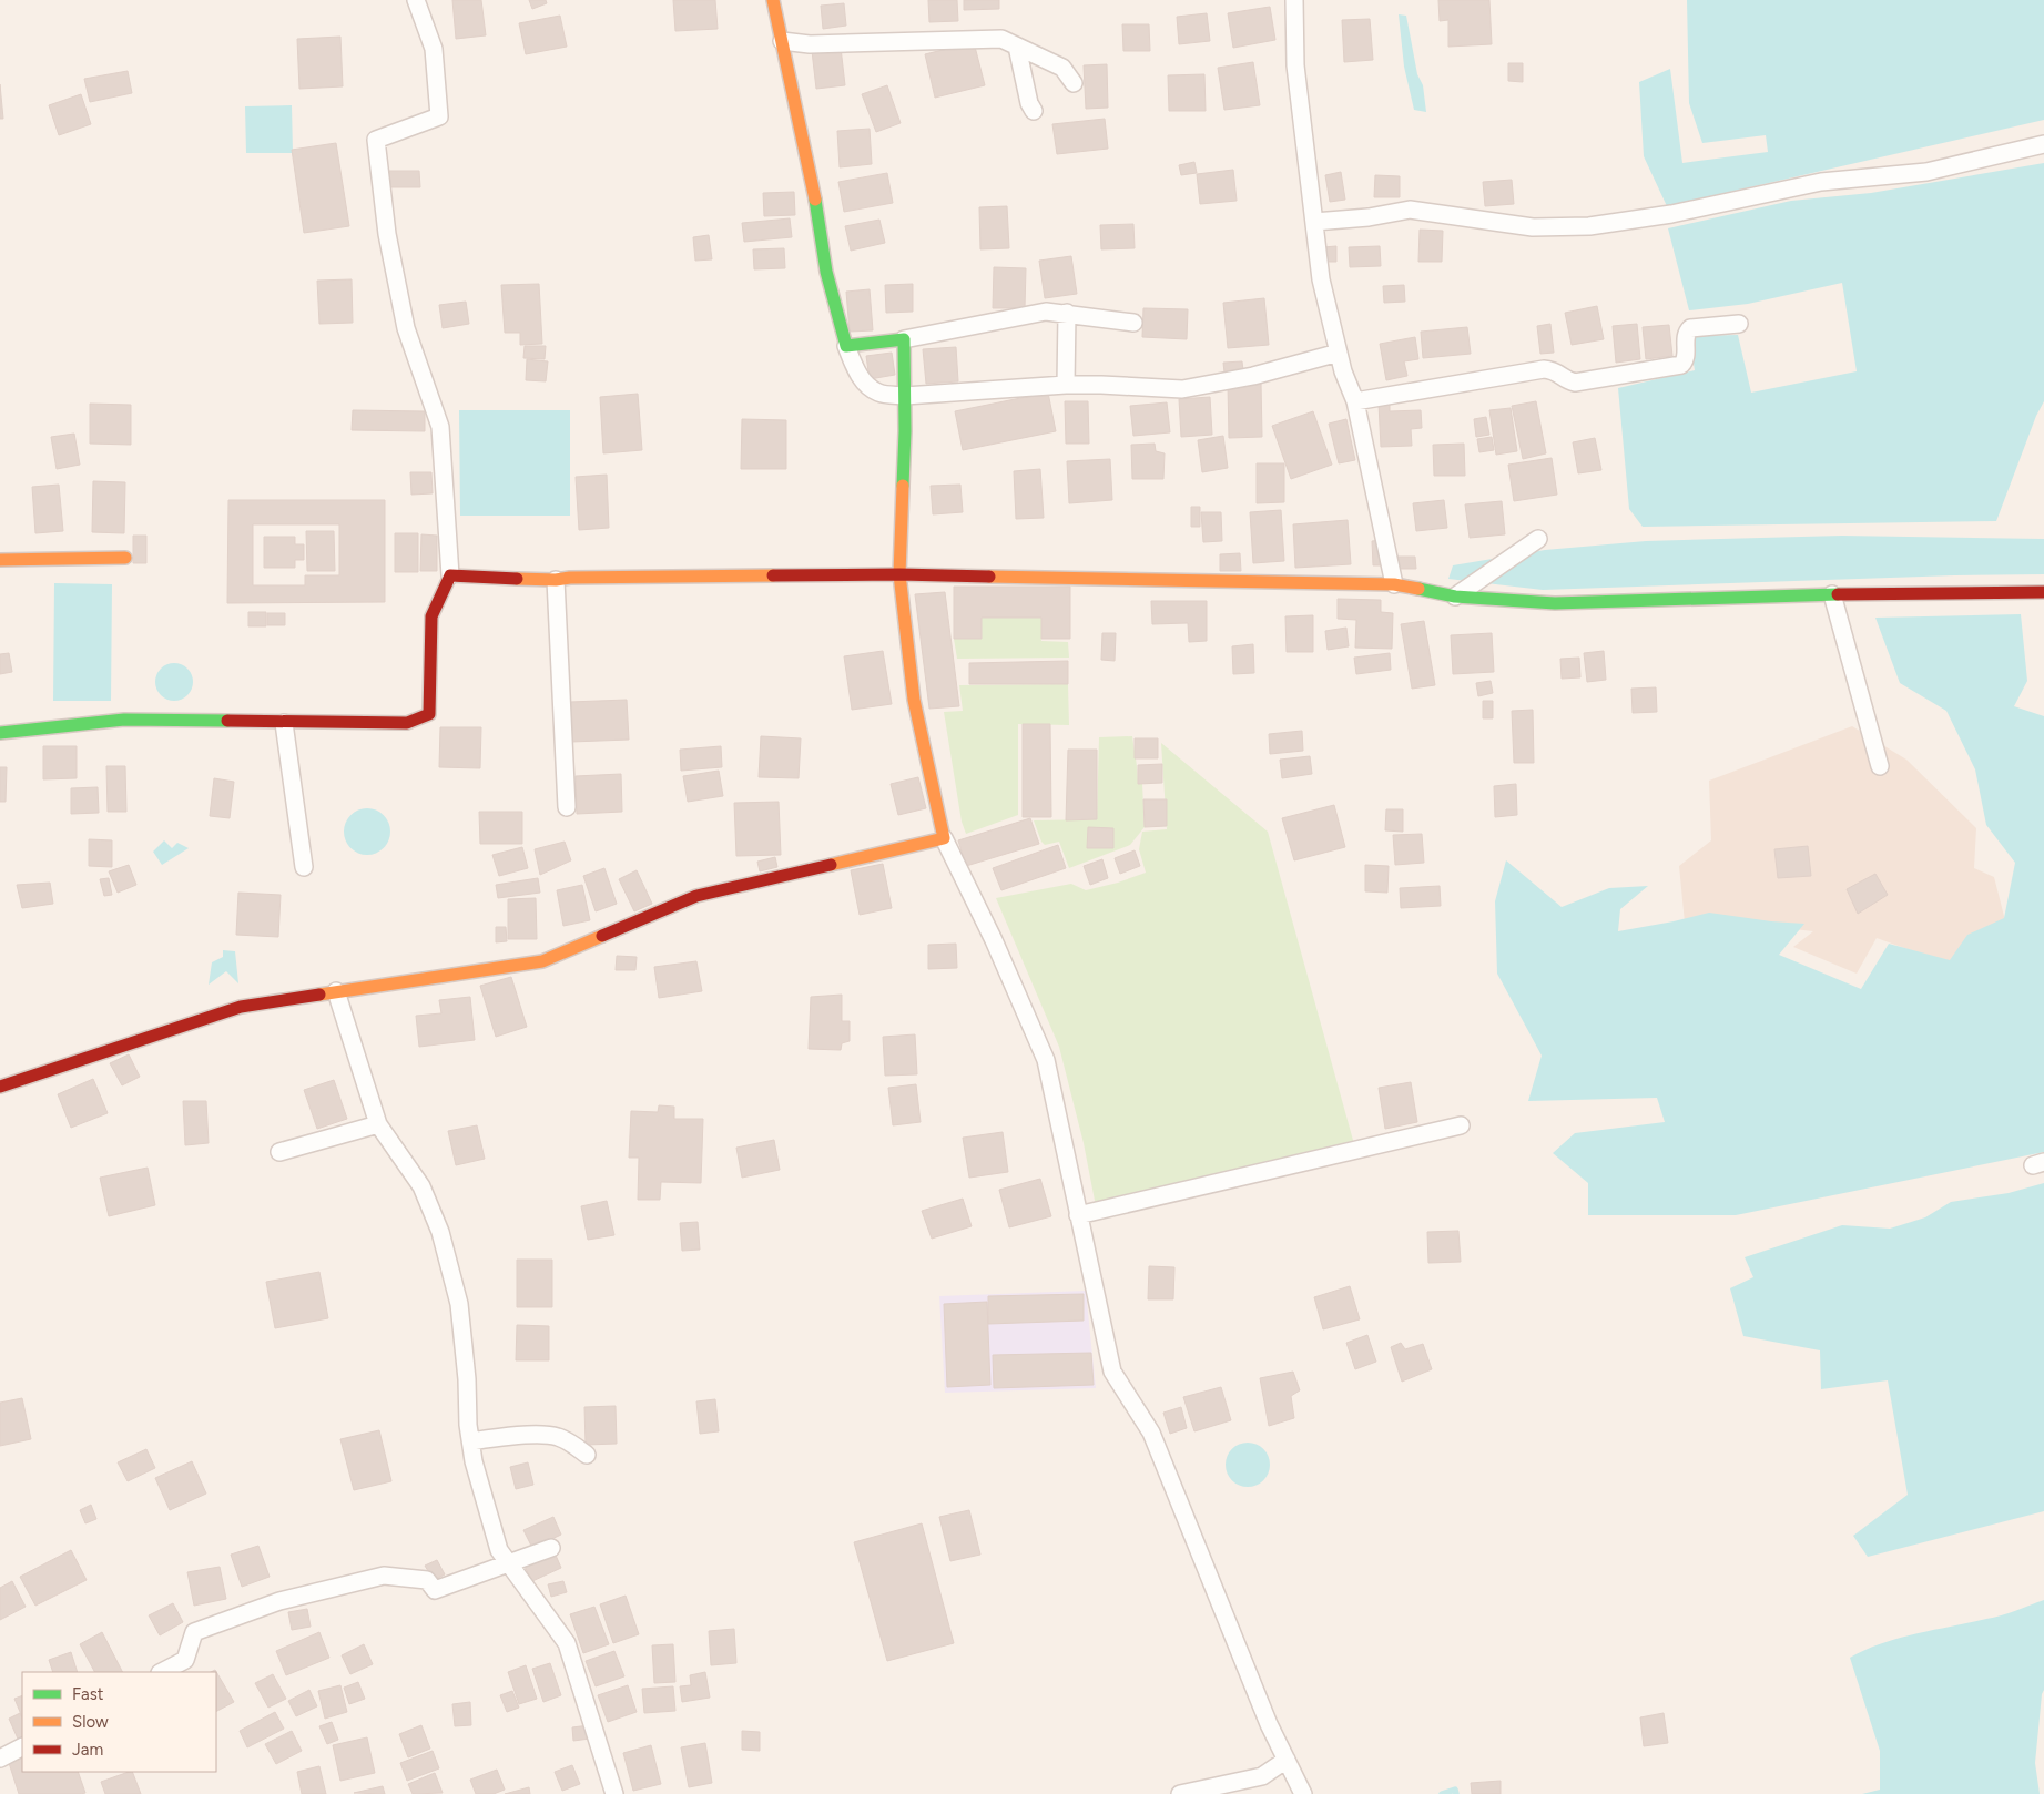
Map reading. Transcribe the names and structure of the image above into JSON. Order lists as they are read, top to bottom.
{
  "legend": ["Fast", "Slow", "Jam"]
}
